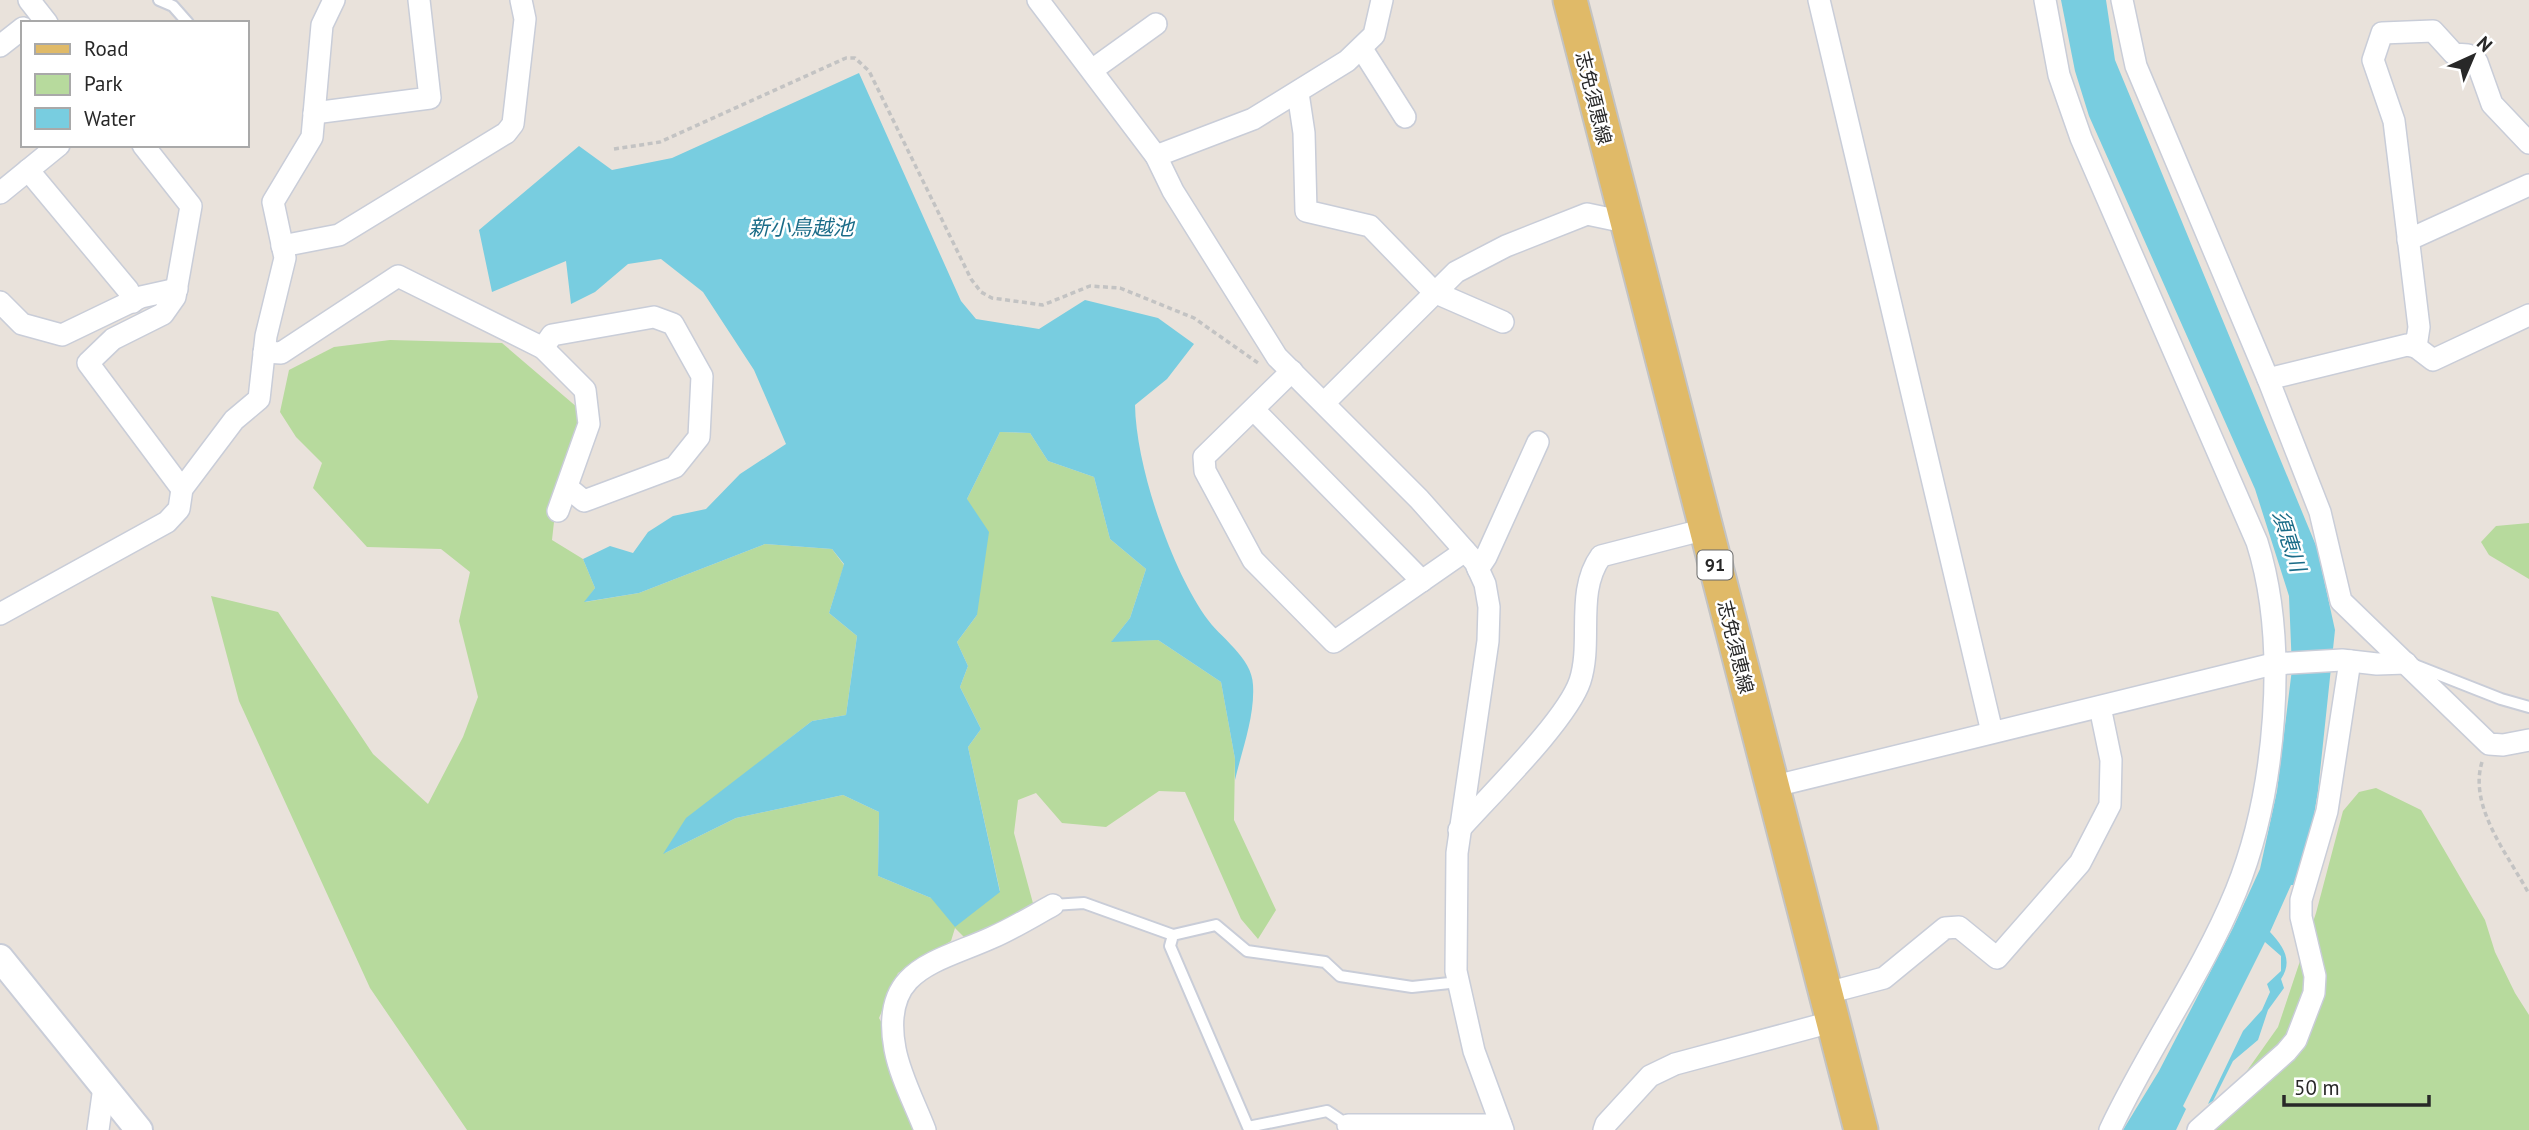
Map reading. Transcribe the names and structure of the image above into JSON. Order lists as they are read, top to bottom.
{
  "streets": {
    "main road": ["志免須恵線", "91"]
  },
  "water": ["新小鳥越池", "須恵川"],
  "legend": ["Road", "Park", "Water"],
  "scale_bar": "50 m",
  "north": "top right"
}
